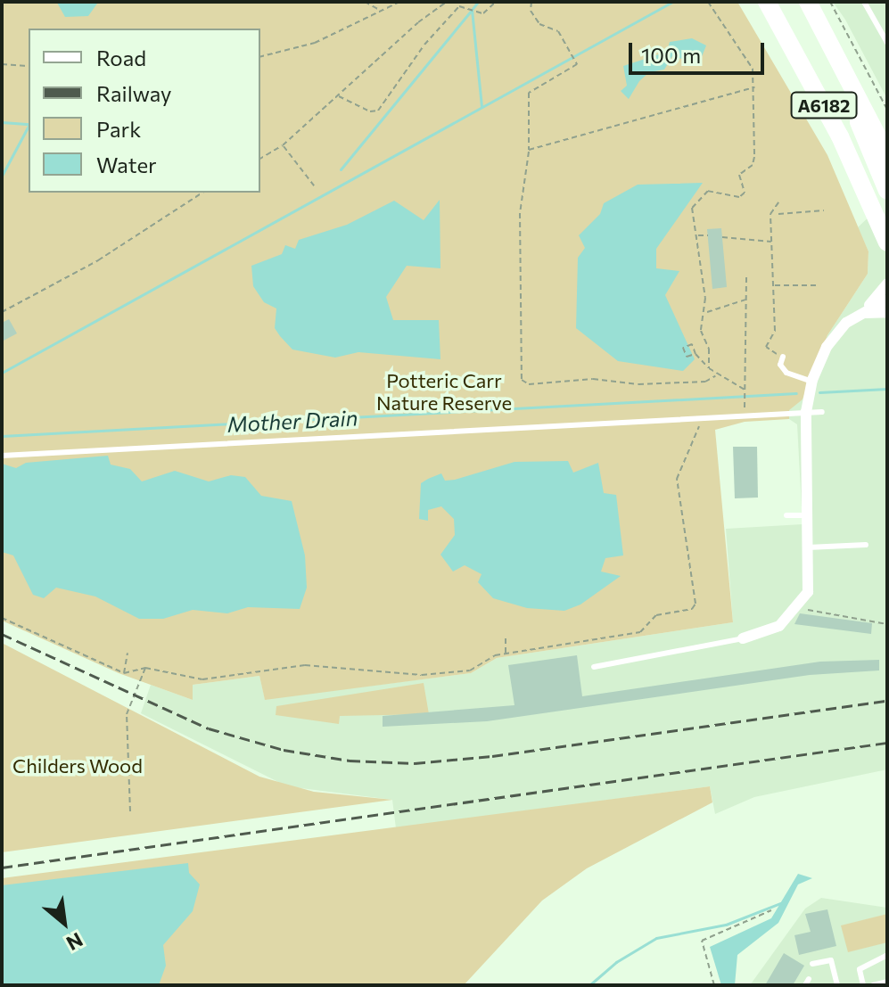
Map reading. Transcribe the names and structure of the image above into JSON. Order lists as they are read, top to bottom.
{
  "streets": {
    "highway": ["A6182"]
  },
  "water": ["Mother Drain"],
  "parks": ["Potteric Carr Nature Reserve", "Childers Wood"],
  "legend": [
    "Road",
    "Railway",
    "Park",
    "Water"
  ],
  "scale_bar": "100 m",
  "north": "bottom right"
}
